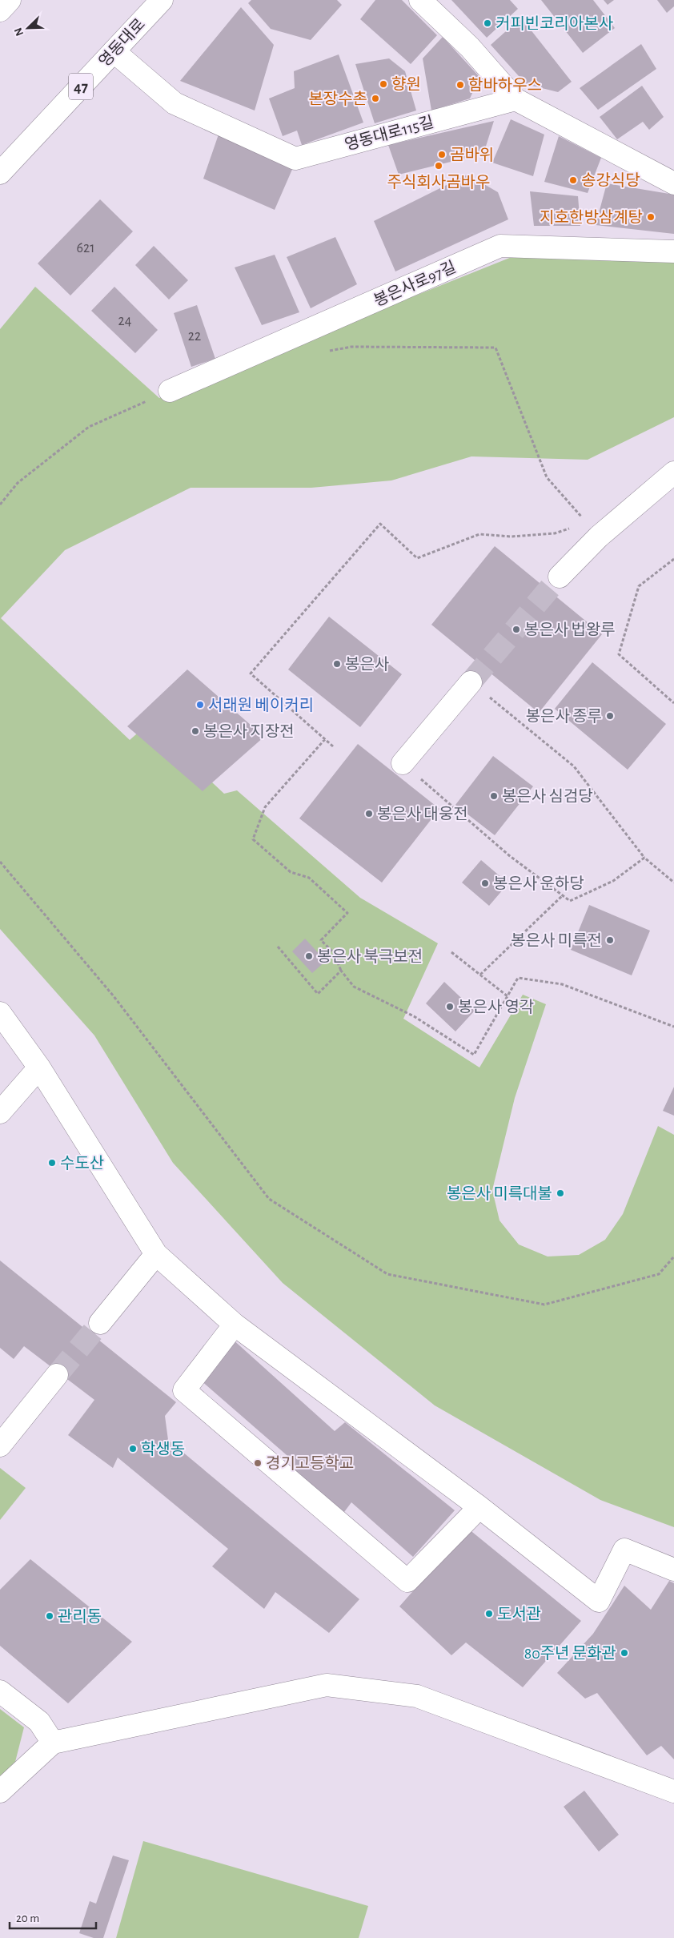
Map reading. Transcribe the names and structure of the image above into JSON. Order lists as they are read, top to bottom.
{
  "streets": {
    "street": [
      "영동대로",
      "47",
      "영동대로115길",
      "봉은사로97길"
    ]
  },
  "crossings": [
    ["영동대로", "영동대로115길"]
  ],
  "places": [
    "커피빈코리아본사",
    "향원",
    "함바하우스",
    "본장수촌",
    "곰바위",
    "주식회사곰바우",
    "송강식당",
    "지호한방삼계탕",
    "봉은사 법왕루",
    "봉은사",
    "서래원 베이커리",
    "봉은사 종루",
    "봉은사 지장전",
    "봉은사 심검당",
    "봉은사 대웅전",
    "봉은사 운하당",
    "봉은사 미륵전",
    "봉은사 북극보전",
    "봉은사 영각",
    "수도산",
    "봉은사 미륵대불",
    "학생동",
    "경기고등학교",
    "도서관",
    "관리동",
    "80주년 문화관"
  ],
  "house_numbers": ["621", "24", "22"],
  "scale_bar": "20 m",
  "north": "bottom left"
}
